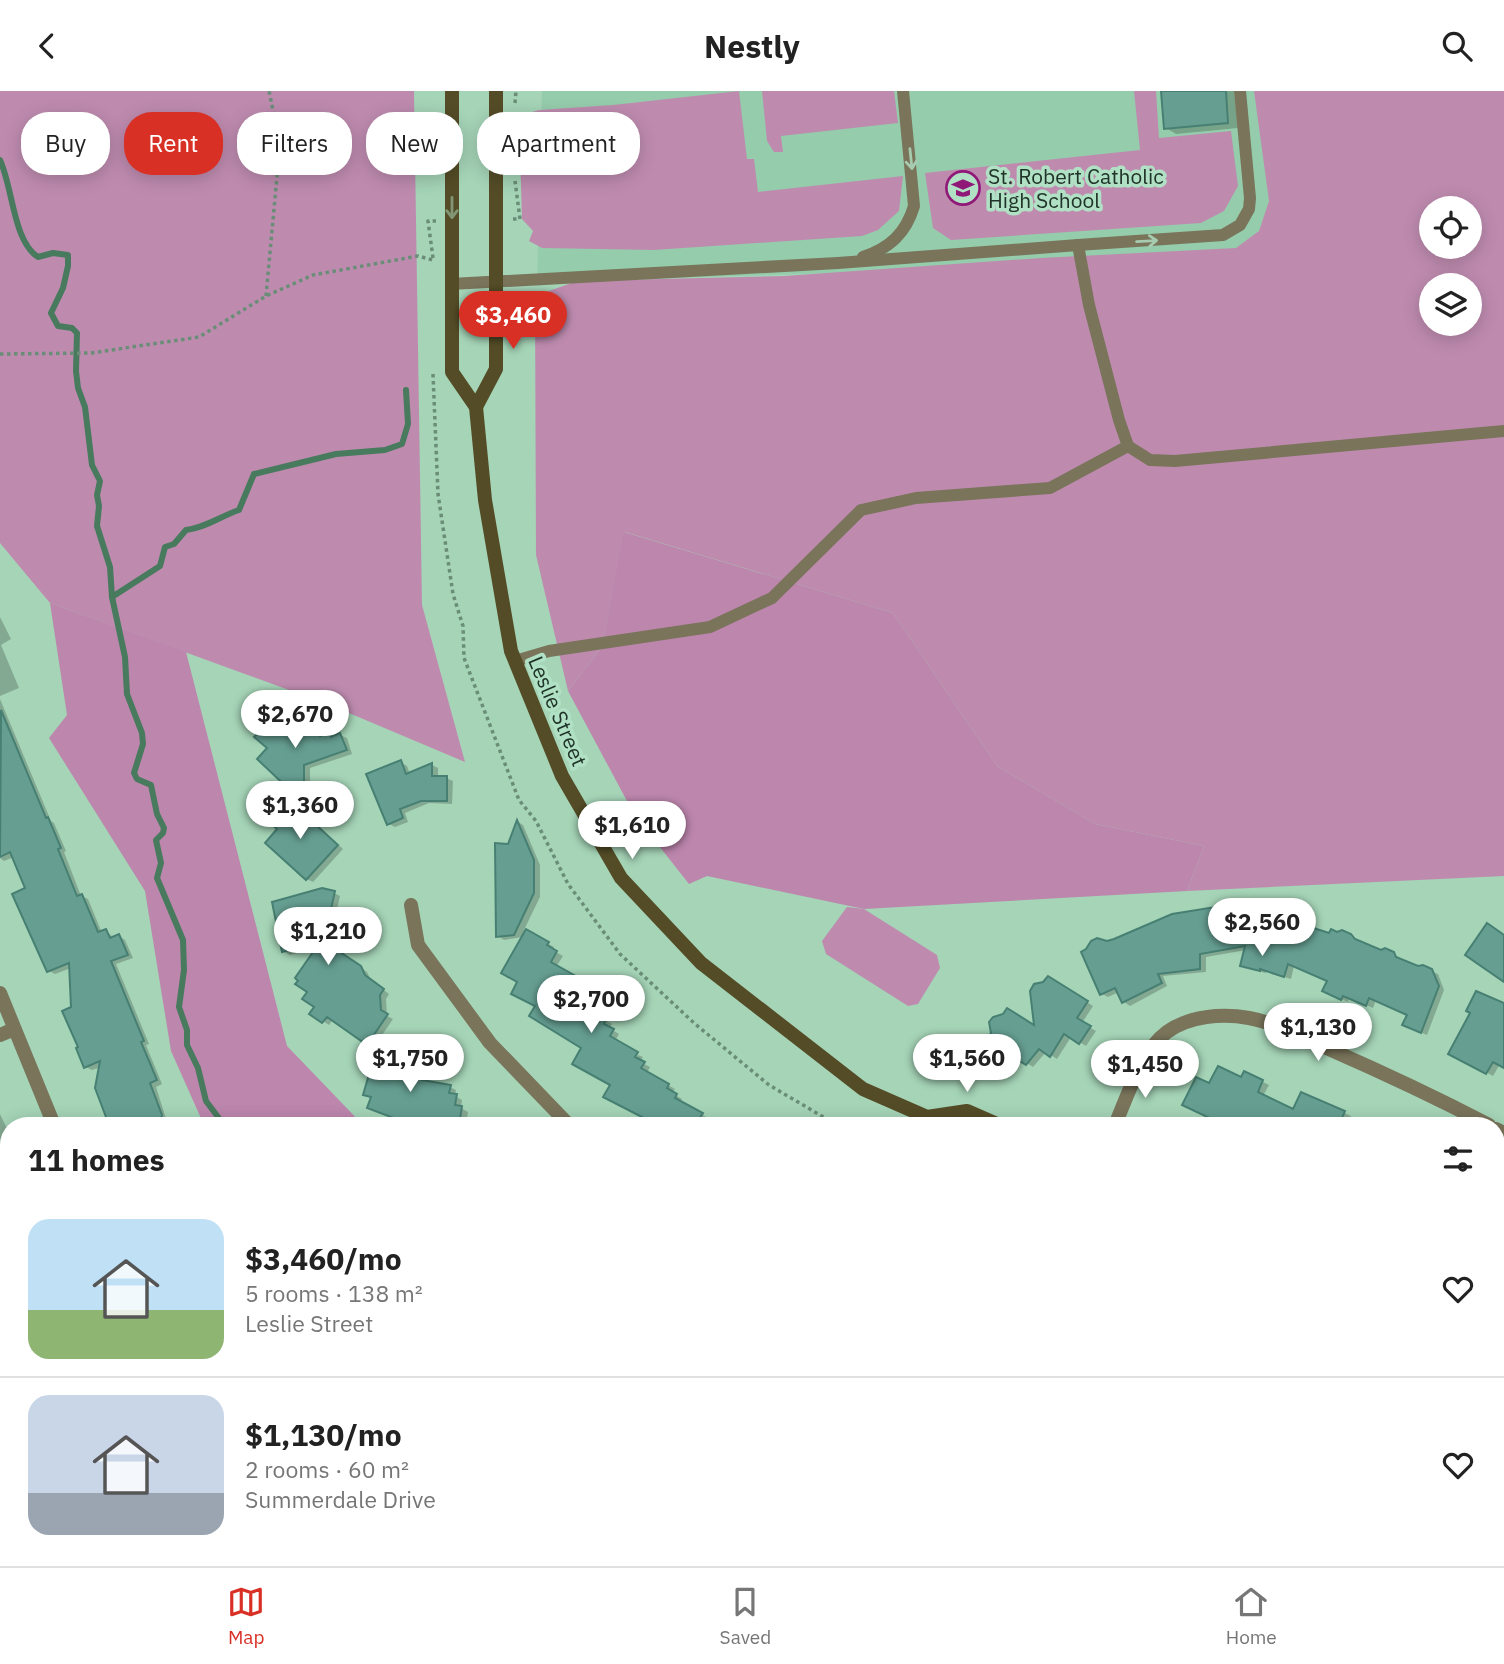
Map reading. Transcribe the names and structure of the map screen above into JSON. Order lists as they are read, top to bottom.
{
  "streets": {
    "main road": ["Leslie Street"]
  },
  "places": {
    "school or university": ["St. Robert Catholic High School"]
  },
  "page": {
    "header": "Nestly",
    "chip": [
      "Buy",
      "Rent",
      "Filters",
      "New",
      "Apartment"
    ],
    "price": [
      "$3,460",
      "$2,670",
      "$1,360",
      "$1,610",
      "$2,560",
      "$1,210",
      "$2,700",
      "$1,130",
      "$1,750",
      "$1,560",
      "$1,450"
    ],
    "heading": "11 homes",
    "list": [
      {
        "name": "$3,460/mo",
        "note": "5 rooms · 138 m² · Leslie Street"
      },
      {
        "name": "$1,130/mo",
        "note": "2 rooms · 60 m² · Summerdale Drive"
      }
    ],
    "tabs": ["Map", "Saved", "Home"]
  }
}
